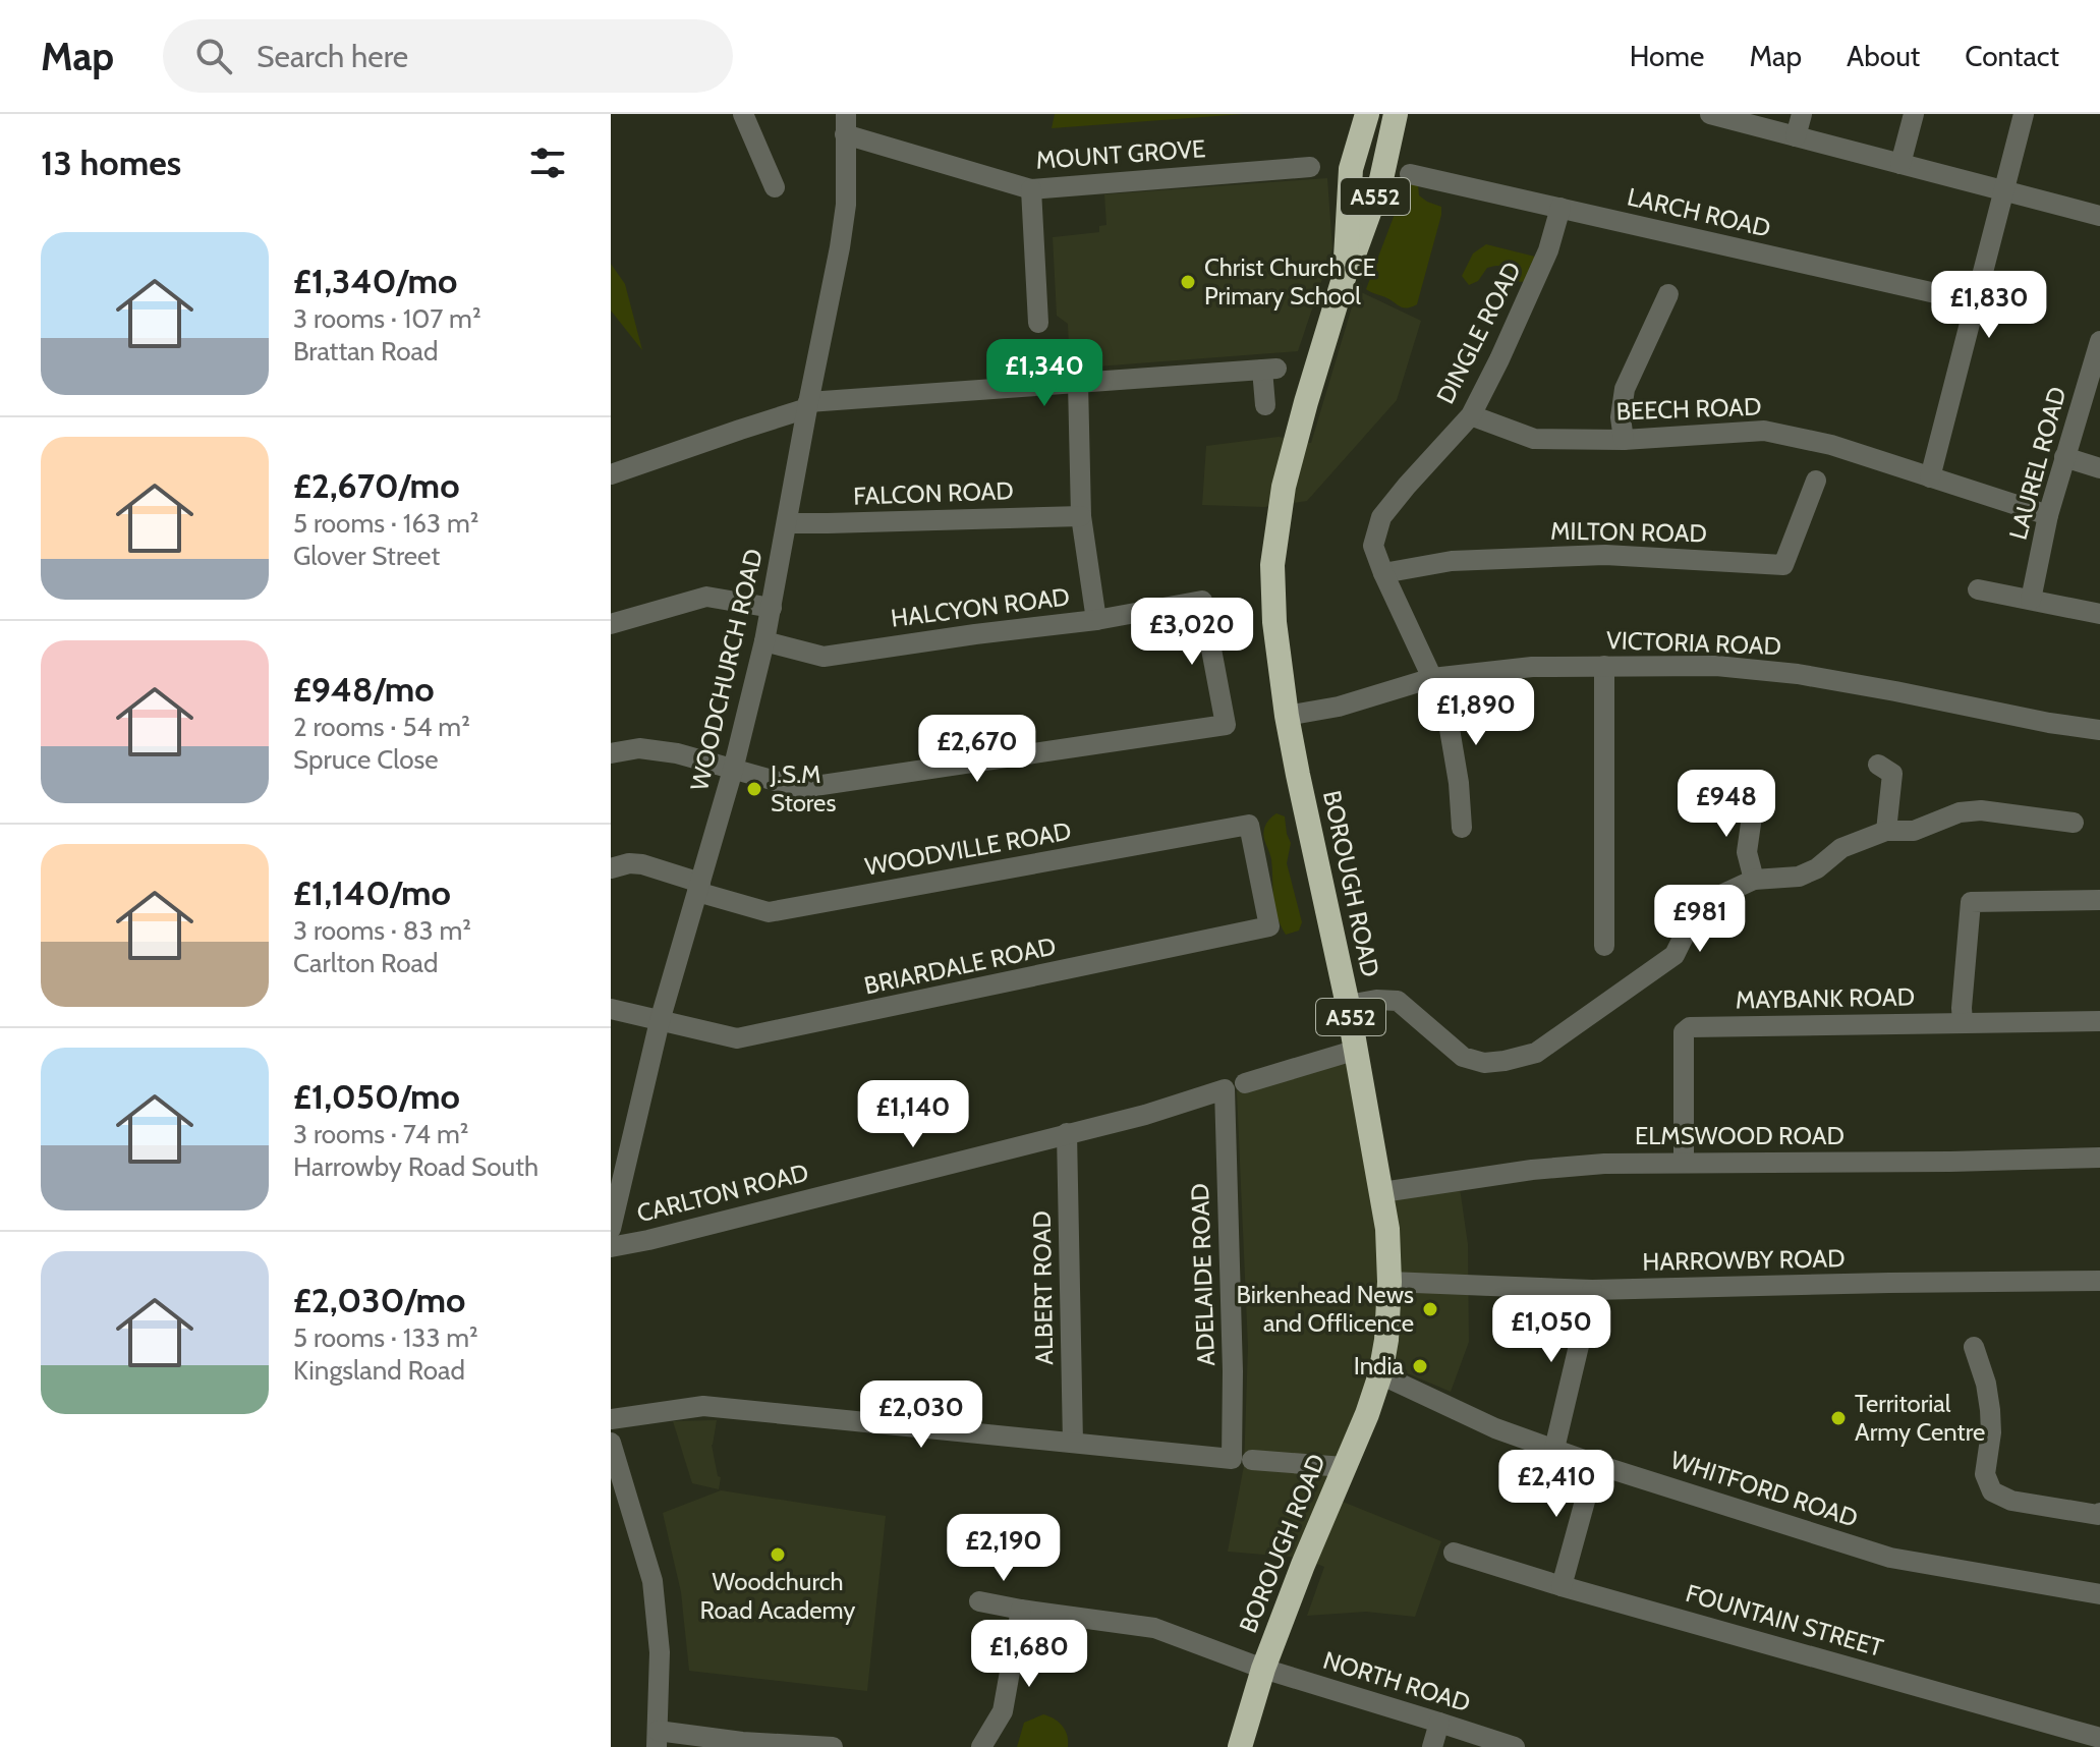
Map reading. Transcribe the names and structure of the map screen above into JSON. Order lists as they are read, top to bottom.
{
  "streets": {
    "highway": ["A552", "BOROUGH ROAD"],
    "street": [
      "MOUNT GROVE",
      "LARCH ROAD",
      "DINGLE ROAD",
      "BEECH ROAD",
      "LAUREL ROAD",
      "FALCON ROAD",
      "MILTON ROAD",
      "HALCYON ROAD",
      "VICTORIA ROAD",
      "WOODCHURCH ROAD",
      "WOODVILLE ROAD",
      "BRIARDALE ROAD",
      "MAYBANK ROAD",
      "ELMSWOOD ROAD",
      "CARLTON ROAD",
      "HARROWBY ROAD",
      "ADELAIDE ROAD",
      "ALBERT ROAD",
      "WHITFORD ROAD",
      "FOUNTAIN STREET",
      "NORTH ROAD"
    ]
  },
  "crossings": [
    ["MOUNT GROVE", "WOODCHURCH ROAD"],
    ["A552", "BOROUGH ROAD"],
    ["LARCH ROAD", "DINGLE ROAD"],
    ["DINGLE ROAD", "BEECH ROAD"],
    ["DINGLE ROAD", "MILTON ROAD"],
    ["DINGLE ROAD", "VICTORIA ROAD"],
    ["BEECH ROAD", "LAUREL ROAD"],
    ["FALCON ROAD", "WOODCHURCH ROAD"],
    ["HALCYON ROAD", "WOODCHURCH ROAD"],
    ["VICTORIA ROAD", "BOROUGH ROAD"],
    ["WOODCHURCH ROAD", "WOODVILLE ROAD"],
    ["WOODCHURCH ROAD", "BRIARDALE ROAD"],
    ["WOODVILLE ROAD", "BRIARDALE ROAD"],
    ["BOROUGH ROAD", "ELMSWOOD ROAD"],
    ["BOROUGH ROAD", "CARLTON ROAD"],
    ["BOROUGH ROAD", "HARROWBY ROAD"],
    ["BOROUGH ROAD", "WHITFORD ROAD"],
    ["BOROUGH ROAD", "NORTH ROAD"],
    ["MAYBANK ROAD", "ELMSWOOD ROAD"],
    ["CARLTON ROAD", "ADELAIDE ROAD"],
    ["CARLTON ROAD", "ALBERT ROAD"]
  ],
  "places": [
    "Christ Church CE Primary School",
    "J.S.M Stores",
    "Birkenhead News and Offlicence",
    "India",
    "Territorial Army Centre",
    "Woodchurch Road Academy"
  ],
  "page": {
    "header": "Map",
    "search": "Search here",
    "nav": [
      "Home",
      "Map",
      "About",
      "Contact"
    ],
    "heading": "13 homes",
    "list": [
      {
        "name": "£1,340/mo",
        "note": "3 rooms · 107 m² · Brattan Road"
      },
      {
        "name": "£2,670/mo",
        "note": "5 rooms · 163 m² · Glover Street"
      },
      {
        "name": "£948/mo",
        "note": "2 rooms · 54 m² · Spruce Close"
      },
      {
        "name": "£1,140/mo",
        "note": "3 rooms · 83 m² · Carlton Road"
      },
      {
        "name": "£1,050/mo",
        "note": "3 rooms · 74 m² · Harrowby Road South"
      },
      {
        "name": "£2,030/mo",
        "note": "5 rooms · 133 m² · Kingsland Road"
      }
    ],
    "price": [
      "£1,830",
      "£1,340",
      "£3,020",
      "£1,890",
      "£2,670",
      "£948",
      "£981",
      "£1,140",
      "£1,050",
      "£2,030",
      "£2,410",
      "£2,190",
      "£1,680"
    ]
  }
}
